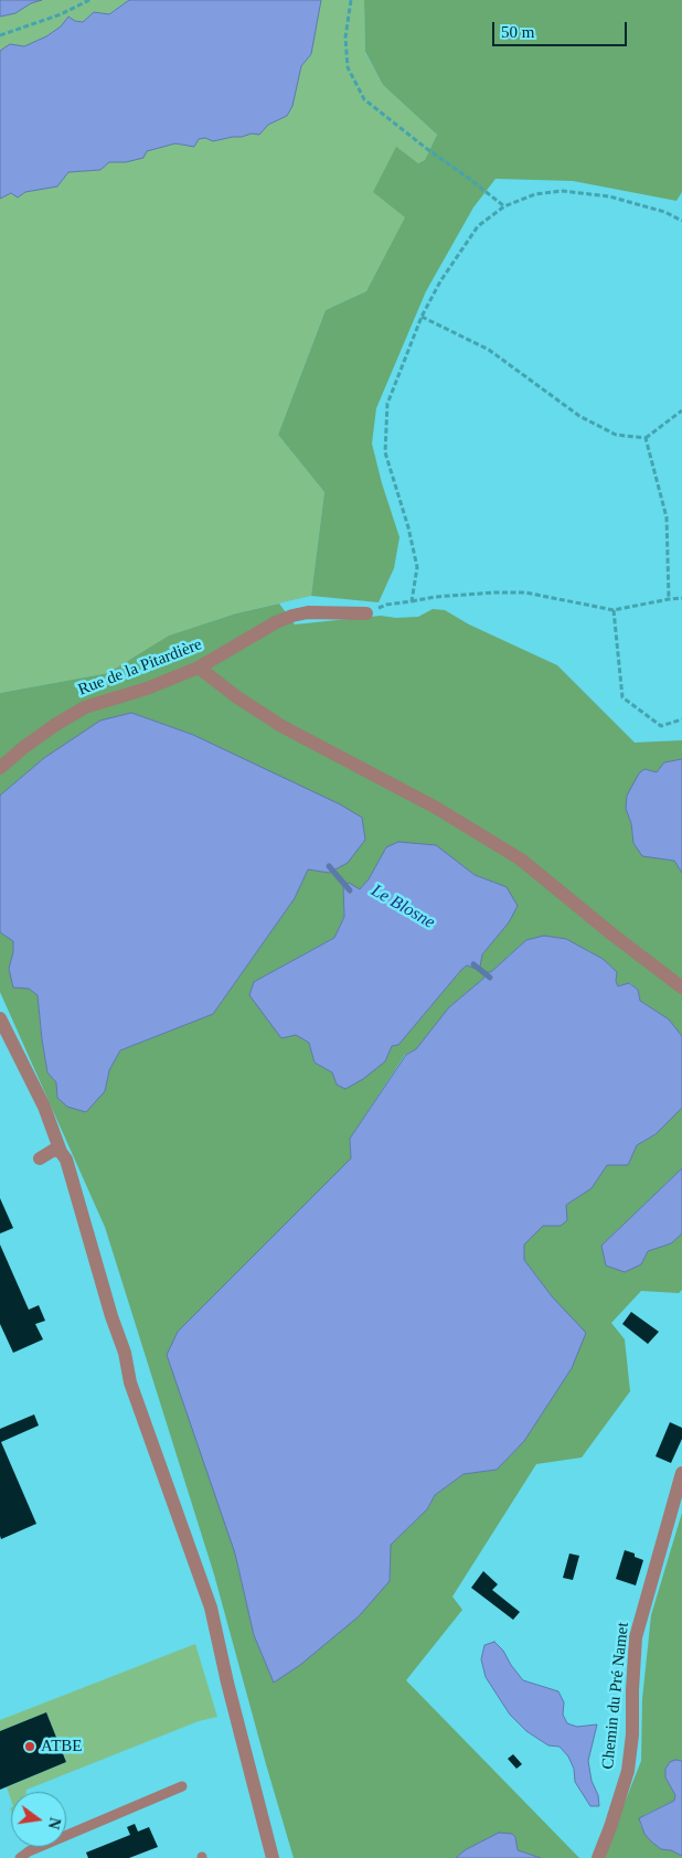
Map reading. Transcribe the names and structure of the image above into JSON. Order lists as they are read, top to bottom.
{
  "streets": {
    "street": ["Rue de la Pitardière", "Chemin du Pré Namet"]
  },
  "water": ["Le Blosne"],
  "places": ["ATBE"],
  "scale_bar": "50 m",
  "north": "right"
}
